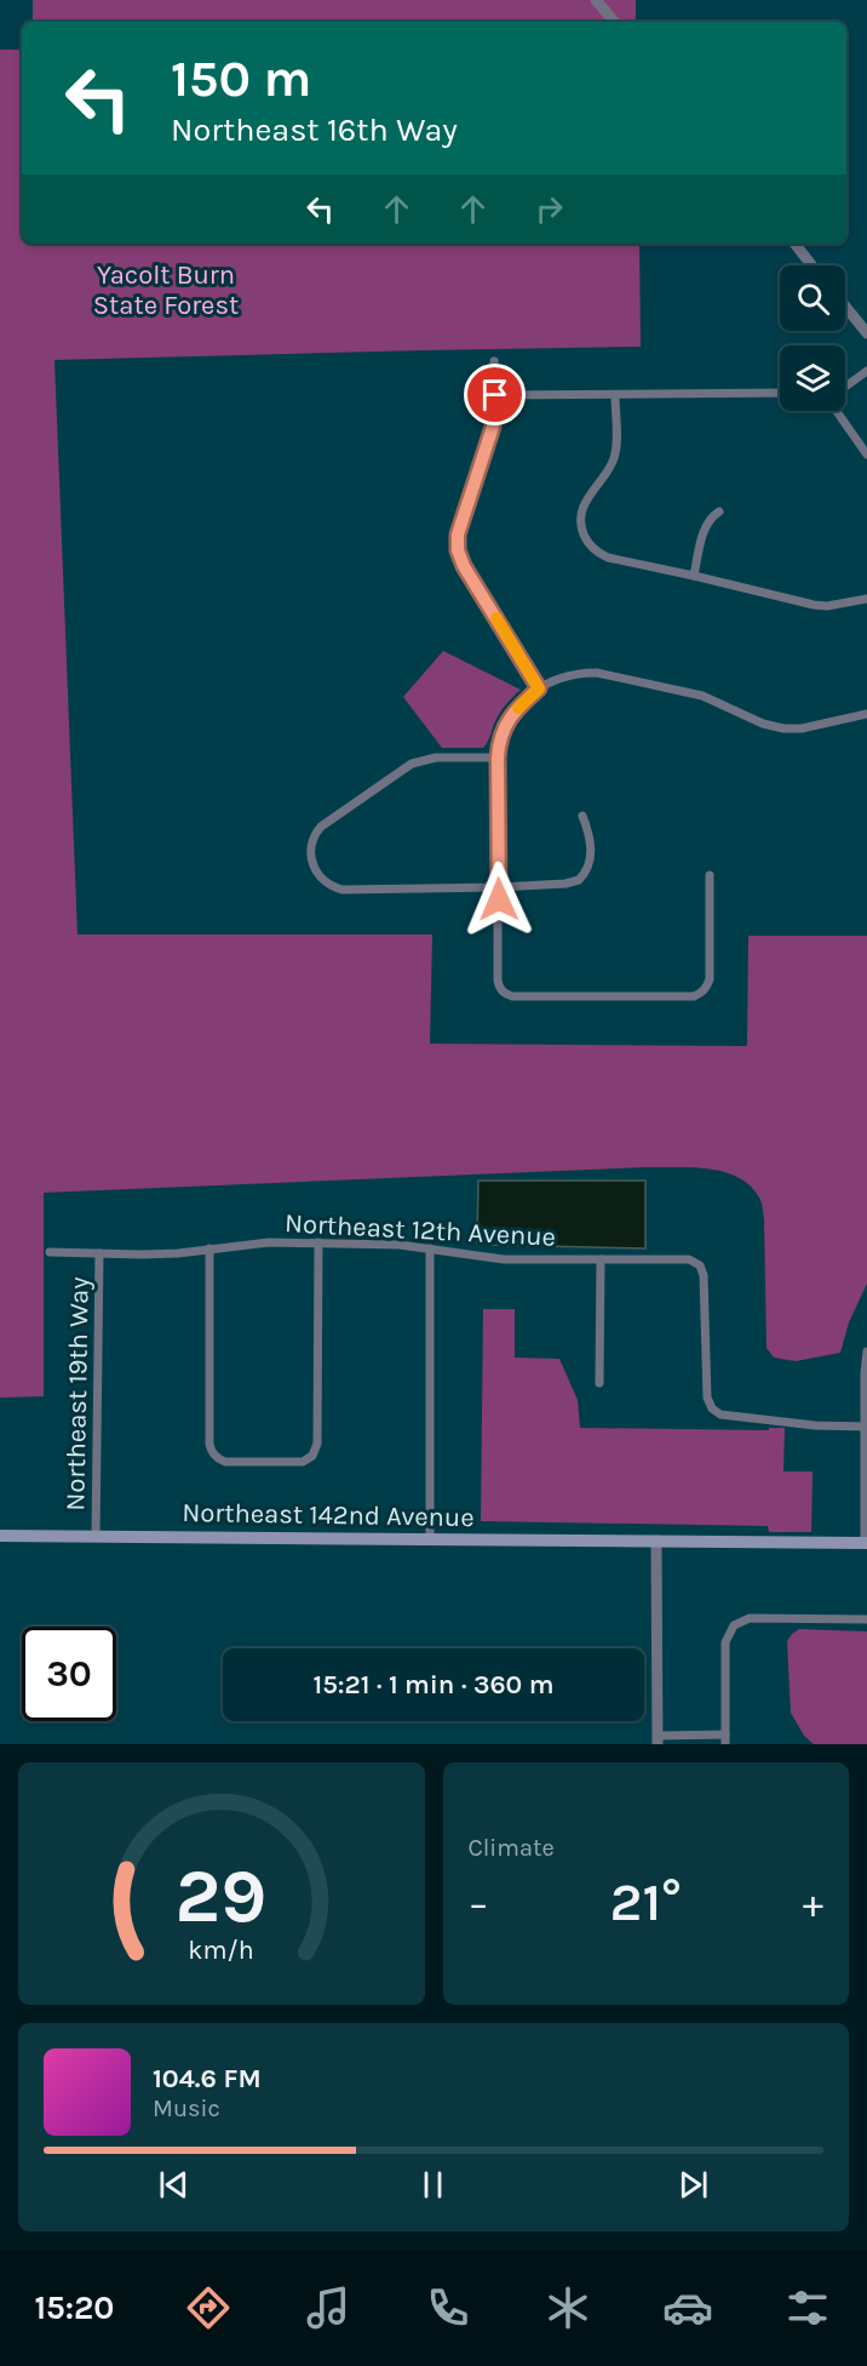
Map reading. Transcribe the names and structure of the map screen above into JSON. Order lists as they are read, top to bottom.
{
  "streets": {
    "main road": ["Northeast 142nd Avenue"],
    "street": ["Northeast 12th Avenue", "Northeast 19th Way"]
  },
  "crossings": [
    ["Northeast 12th Avenue", "Northeast 19th Way"],
    ["Northeast 19th Way", "Northeast 142nd Avenue"]
  ],
  "parks": ["Yacolt Burn State Forest"],
  "page": {
    "turn": ["150 m", "Northeast 16th Way"],
    "limit": "30",
    "trip": "15:21 · 1 min · 360 m",
    "tile": "Climate",
    "heat": ["−", "21°", "+"],
    "song": ["104.6 FM", "Music"],
    "tabs": "15:20",
    "gauge": ["29", "km/h"]
  }
}
